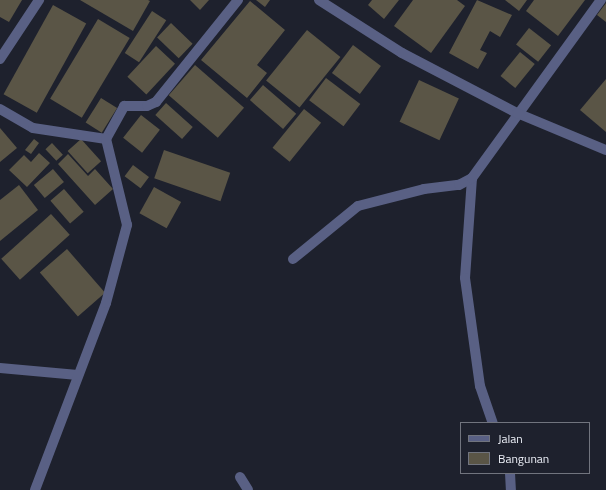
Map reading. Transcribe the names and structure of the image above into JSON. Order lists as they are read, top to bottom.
{
  "legend": ["Jalan", "Bangunan"]
}
